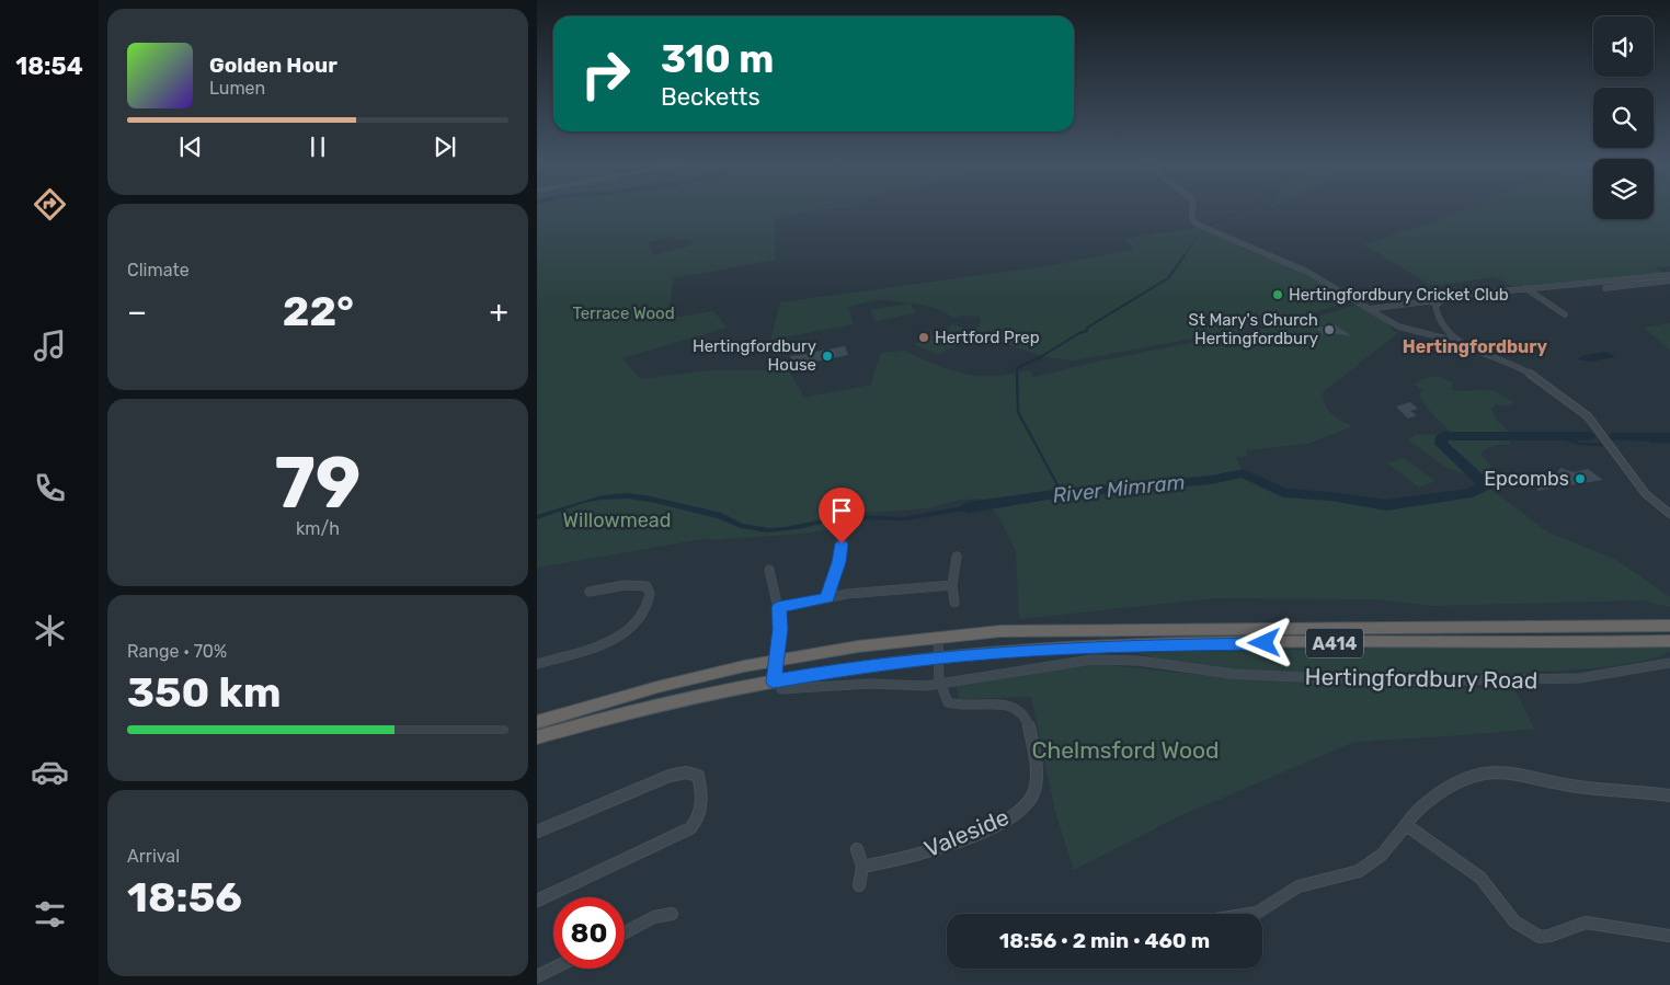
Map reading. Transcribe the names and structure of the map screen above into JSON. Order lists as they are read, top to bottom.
{
  "streets": {
    "highway": ["A414"],
    "street": ["Hertingfordbury Road", "Valeside"]
  },
  "crossings": [
    ["A414", "Hertingfordbury Road"],
    ["A414", "Valeside"],
    ["Hertingfordbury Road", "Valeside"]
  ],
  "districts": ["Hertingfordbury"],
  "water": ["River Mimram"],
  "parks": ["Terrace Wood", "Willowmead", "Chelmsford Wood"],
  "places": [
    "Hertingfordbury Cricket Club",
    "St Mary's Church Hertingfordbury",
    "Hertford Prep",
    "Hertingfordbury House",
    "Epcombs"
  ],
  "page": {
    "tabs": "18:54",
    "turn": ["310 m", "Becketts"],
    "song": ["Golden Hour", "Lumen"],
    "tile": [
      "Climate",
      ["79", "km/h"],
      ["Range · 70%", "350 km"],
      ["Arrival", "18:56"]
    ],
    "heat": ["−", "22°", "+"],
    "limit": "80",
    "trip": "18:56 · 2 min · 460 m"
  }
}
